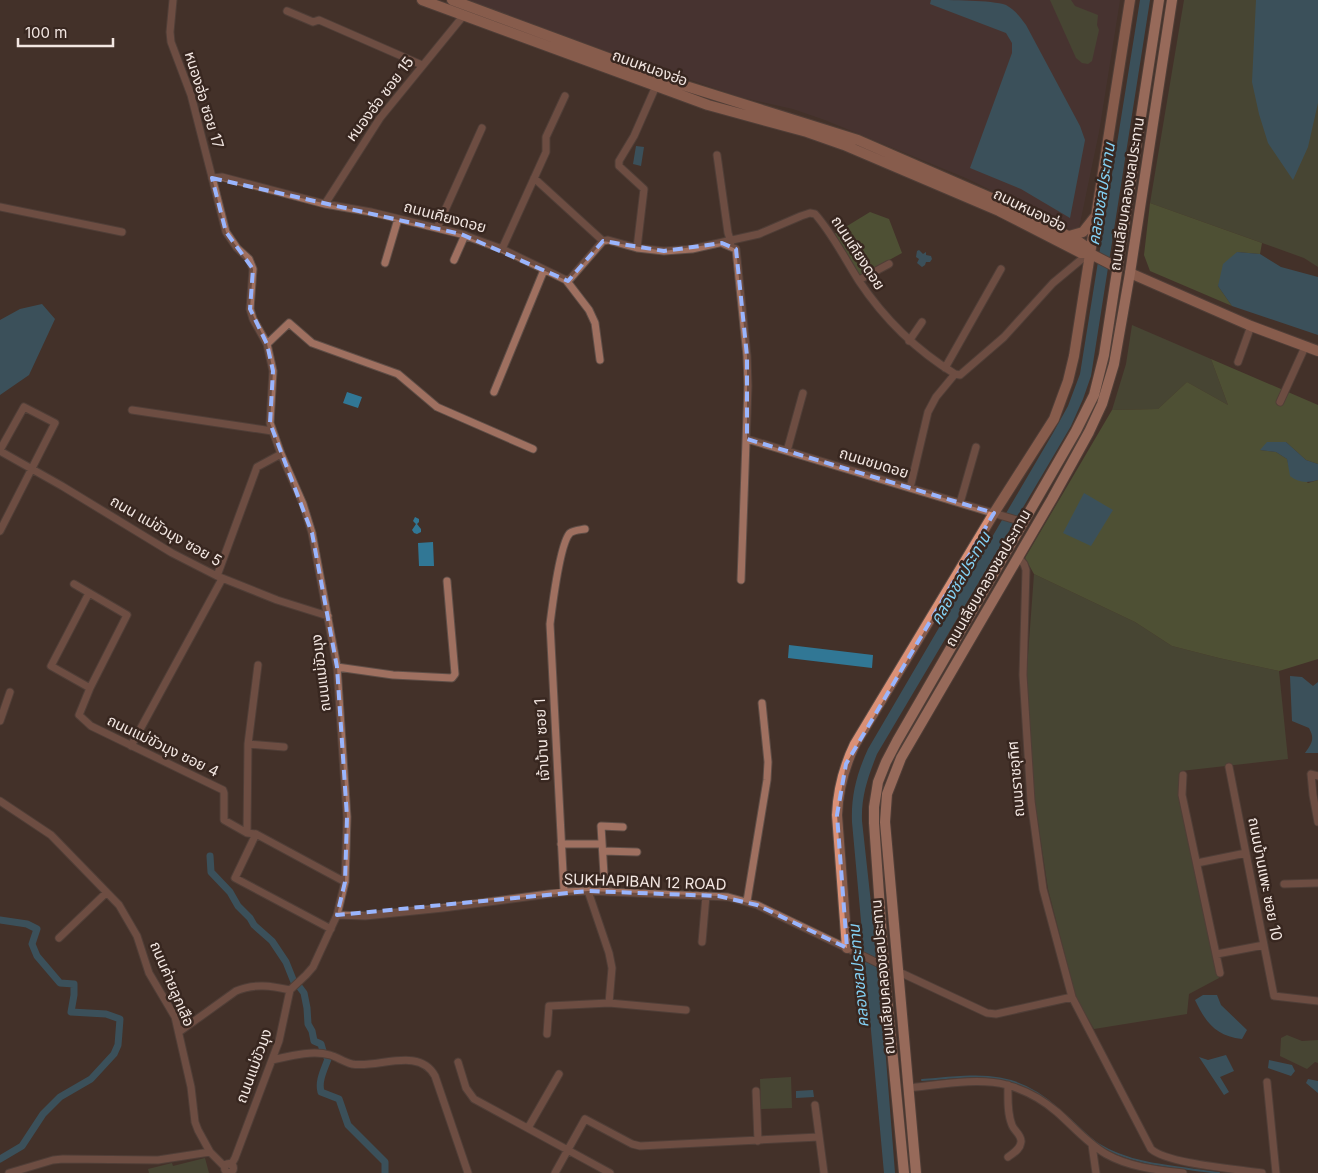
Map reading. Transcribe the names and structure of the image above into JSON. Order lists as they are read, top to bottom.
{
  "streets": {
    "main road": ["ถนนหนองฮ่อ", "ถนนเลียบคลองชลประทาน"],
    "street": [
      "หนองฮ่อ ซอย 15",
      "หนองฮ่อ ซอย 17",
      "ถนนเคียงดอย",
      "ถนนชมดอย",
      "ถนน แม่ขัวมุง ซอย 5",
      "ถนนแม่ขัวมุง",
      "เจ้าบ้าน ซอย 1",
      "ถนนแม่ขัวมุง ซอย 4",
      "ถนนราชอุทิศ",
      "ถนนบ้านแพะ ซอย 10",
      "SUKHAPIBAN 12 ROAD",
      "ถนนค่ายลูกเสือ"
    ]
  },
  "crossings": [
    ["ถนนหนองฮ่อ", "หนองฮ่อ ซอย 15"],
    ["หนองฮ่อ ซอย 15", "ถนนเคียงดอย"],
    ["หนองฮ่อ ซอย 17", "ถนนเคียงดอย"],
    ["หนองฮ่อ ซอย 17", "ถนนแม่ขัวมุง"],
    ["ถนนเลียบคลองชลประทาน", "ถนนชมดอย"],
    ["ถนนเลียบคลองชลประทาน", "ถนนราชอุทิศ"],
    ["ถนนเลียบคลองชลประทาน", "SUKHAPIBAN 12 ROAD"],
    ["ถนนเคียงดอย", "ถนนแม่ขัวมุง"],
    ["ถนน แม่ขัวมุง ซอย 5", "ถนนแม่ขัวมุง"],
    ["ถนนแม่ขัวมุง", "ถนนแม่ขัวมุง ซอย 4"],
    ["ถนนแม่ขัวมุง", "SUKHAPIBAN 12 ROAD"],
    ["ถนนแม่ขัวมุง", "ถนนค่ายลูกเสือ"],
    ["เจ้าบ้าน ซอย 1", "SUKHAPIBAN 12 ROAD"]
  ],
  "water": ["คลองชลประทาน"],
  "scale_bar": "100 m"
}
